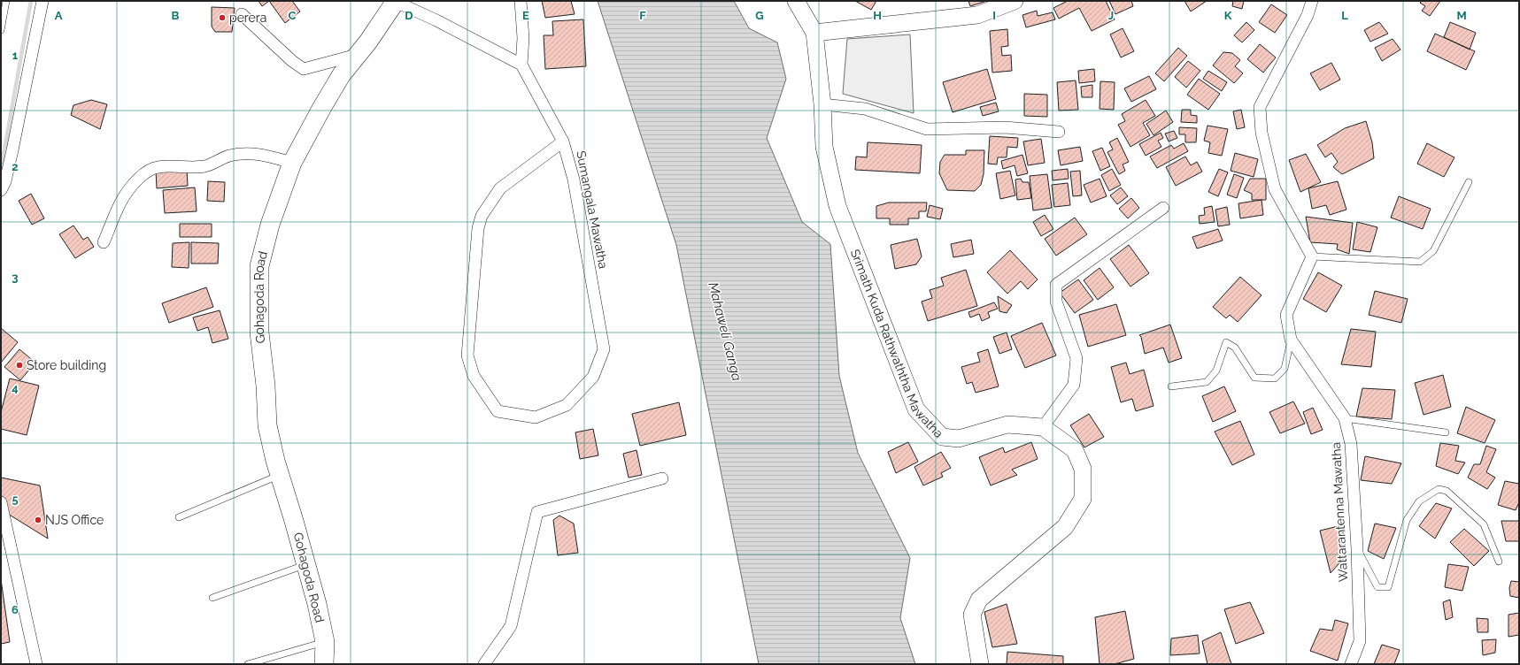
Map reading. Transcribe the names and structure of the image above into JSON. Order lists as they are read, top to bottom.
{
  "streets": {
    "main road": ["Gohagoda Road"],
    "street": ["Sumangala Mawatha", "Srimath Kuda Rathwaththa Mawatha", "Wattarantenna Mawatha"]
  },
  "water": ["Mahaweli Ganga"],
  "places": ["perera", "Store building", "NJS Office"],
  "grid": {
    "columns": [
      "A",
      "B",
      "C",
      "D",
      "E",
      "F",
      "G",
      "H",
      "I",
      "J",
      "K",
      "L",
      "M"
    ],
    "rows": [
      "1",
      "2",
      "3",
      "4",
      "5",
      "6"
    ]
  }
}
